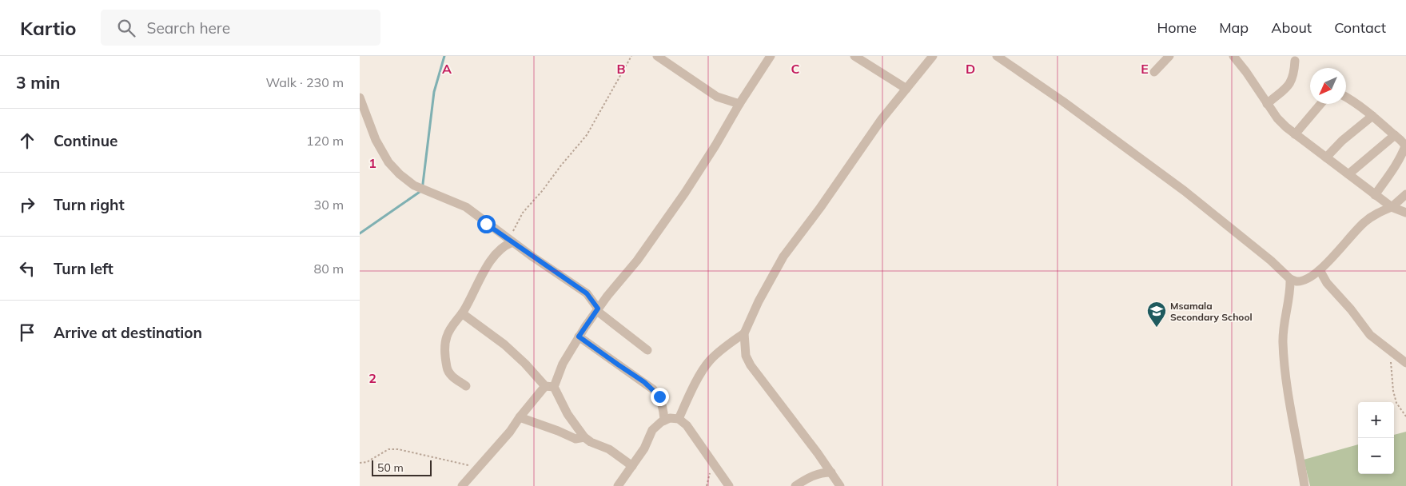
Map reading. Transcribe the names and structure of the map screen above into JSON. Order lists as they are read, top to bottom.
{
  "places": {
    "school or university": ["Msamala Secondary School"]
  },
  "scale_bar": "50 m",
  "north": "bottom left",
  "page": {
    "header": "Kartio",
    "search": "Search here",
    "nav": [
      "Home",
      "Map",
      "About",
      "Contact"
    ],
    "heading": ["3 min", "Walk · 230 m"],
    "list": [
      ["Continue", "120 m"],
      ["Turn right", "30 m"],
      ["Turn left", "80 m"],
      "Arrive at destination"
    ],
    "map_buttons": ["+", "−"],
    "scale": "50 m"
  },
  "grid": {
    "columns": [
      "A",
      "B",
      "C",
      "D",
      "E"
    ],
    "rows": ["1", "2"]
  }
}
